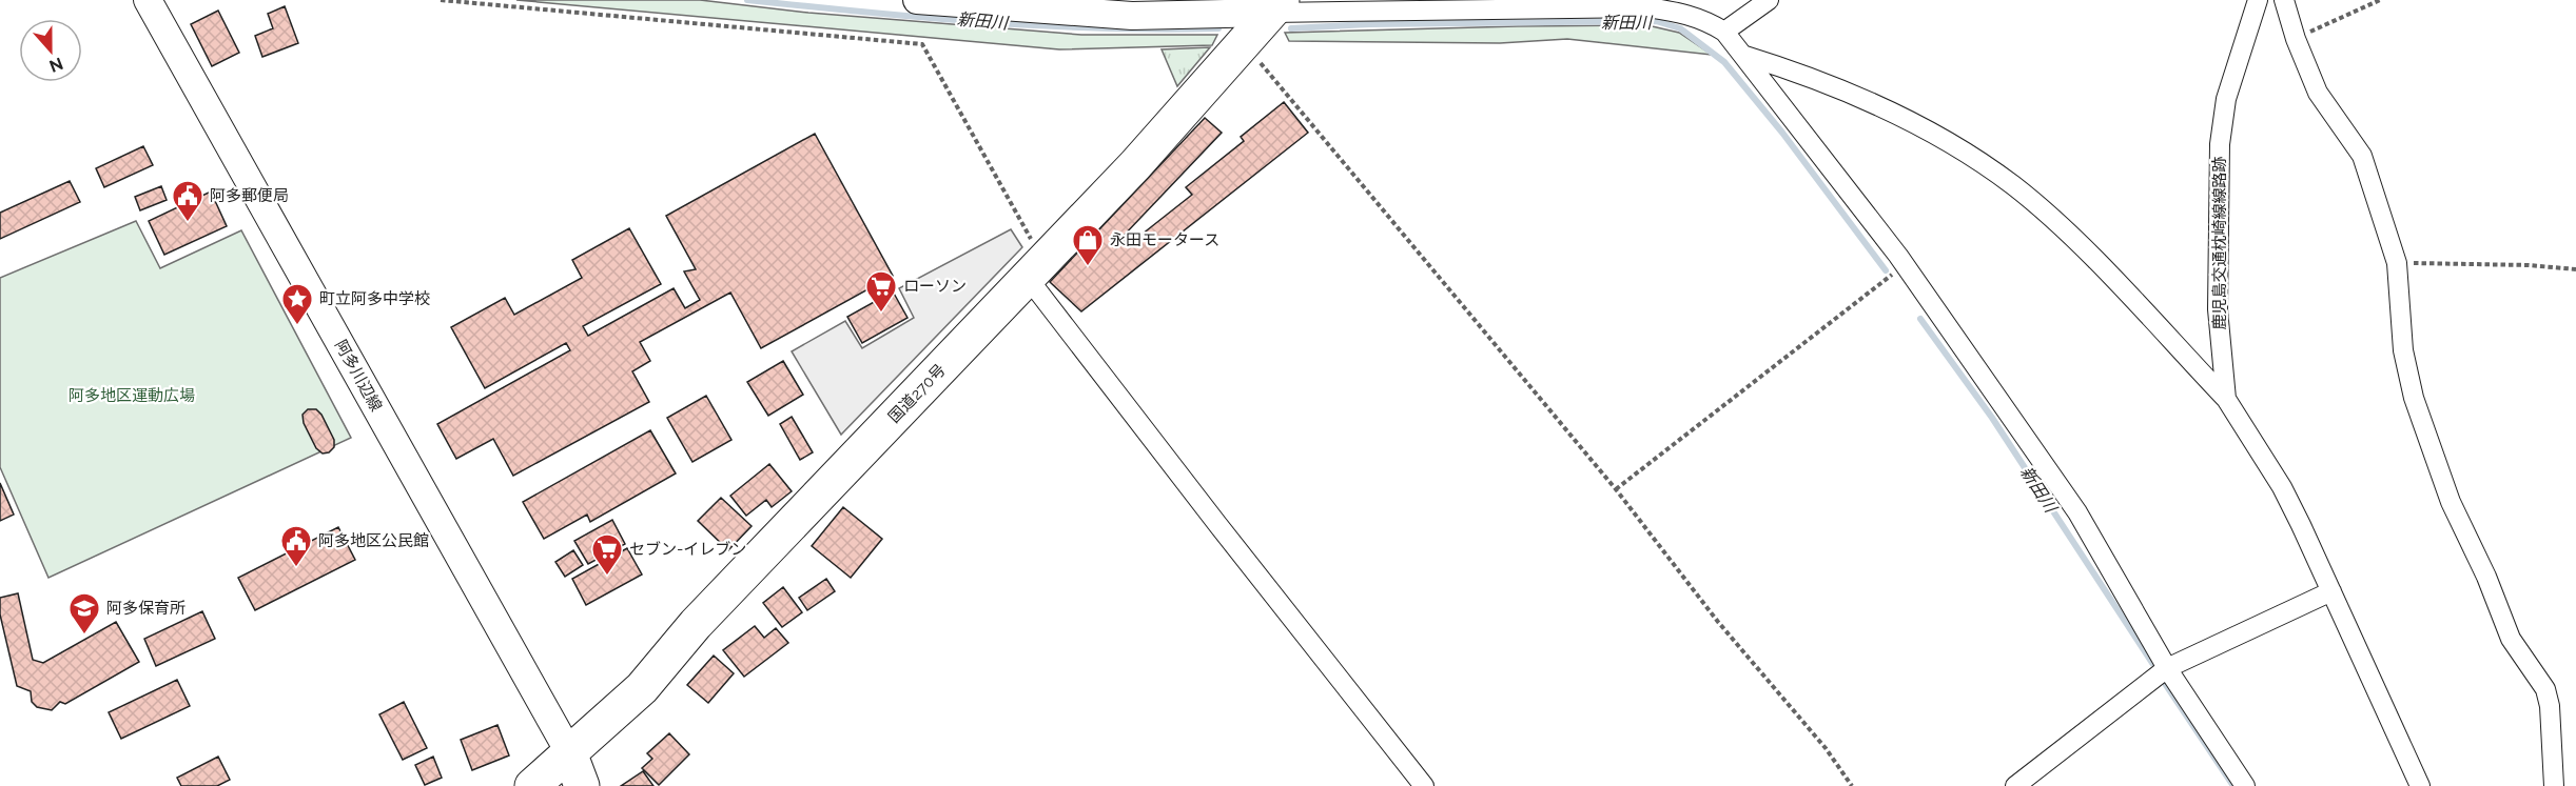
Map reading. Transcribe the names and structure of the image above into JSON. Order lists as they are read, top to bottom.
{
  "streets": {
    "highway": ["国道270号"],
    "main road": ["阿多川辺線"],
    "street": ["鹿児島交通枕崎線線路跡"]
  },
  "crossings": [
    ["阿多川辺線", "国道270号"]
  ],
  "water": ["新田川"],
  "parks": ["阿多地区運動広場"],
  "places": {
    "public building": ["阿多郵便局", "阿多地区公民館"],
    "shop": ["永田モータース"],
    "supermarket": ["ローソン", "セブン-イレブン"],
    "place": ["町立阿多中学校"],
    "school or university": ["阿多保育所"]
  },
  "north": "bottom"
}
